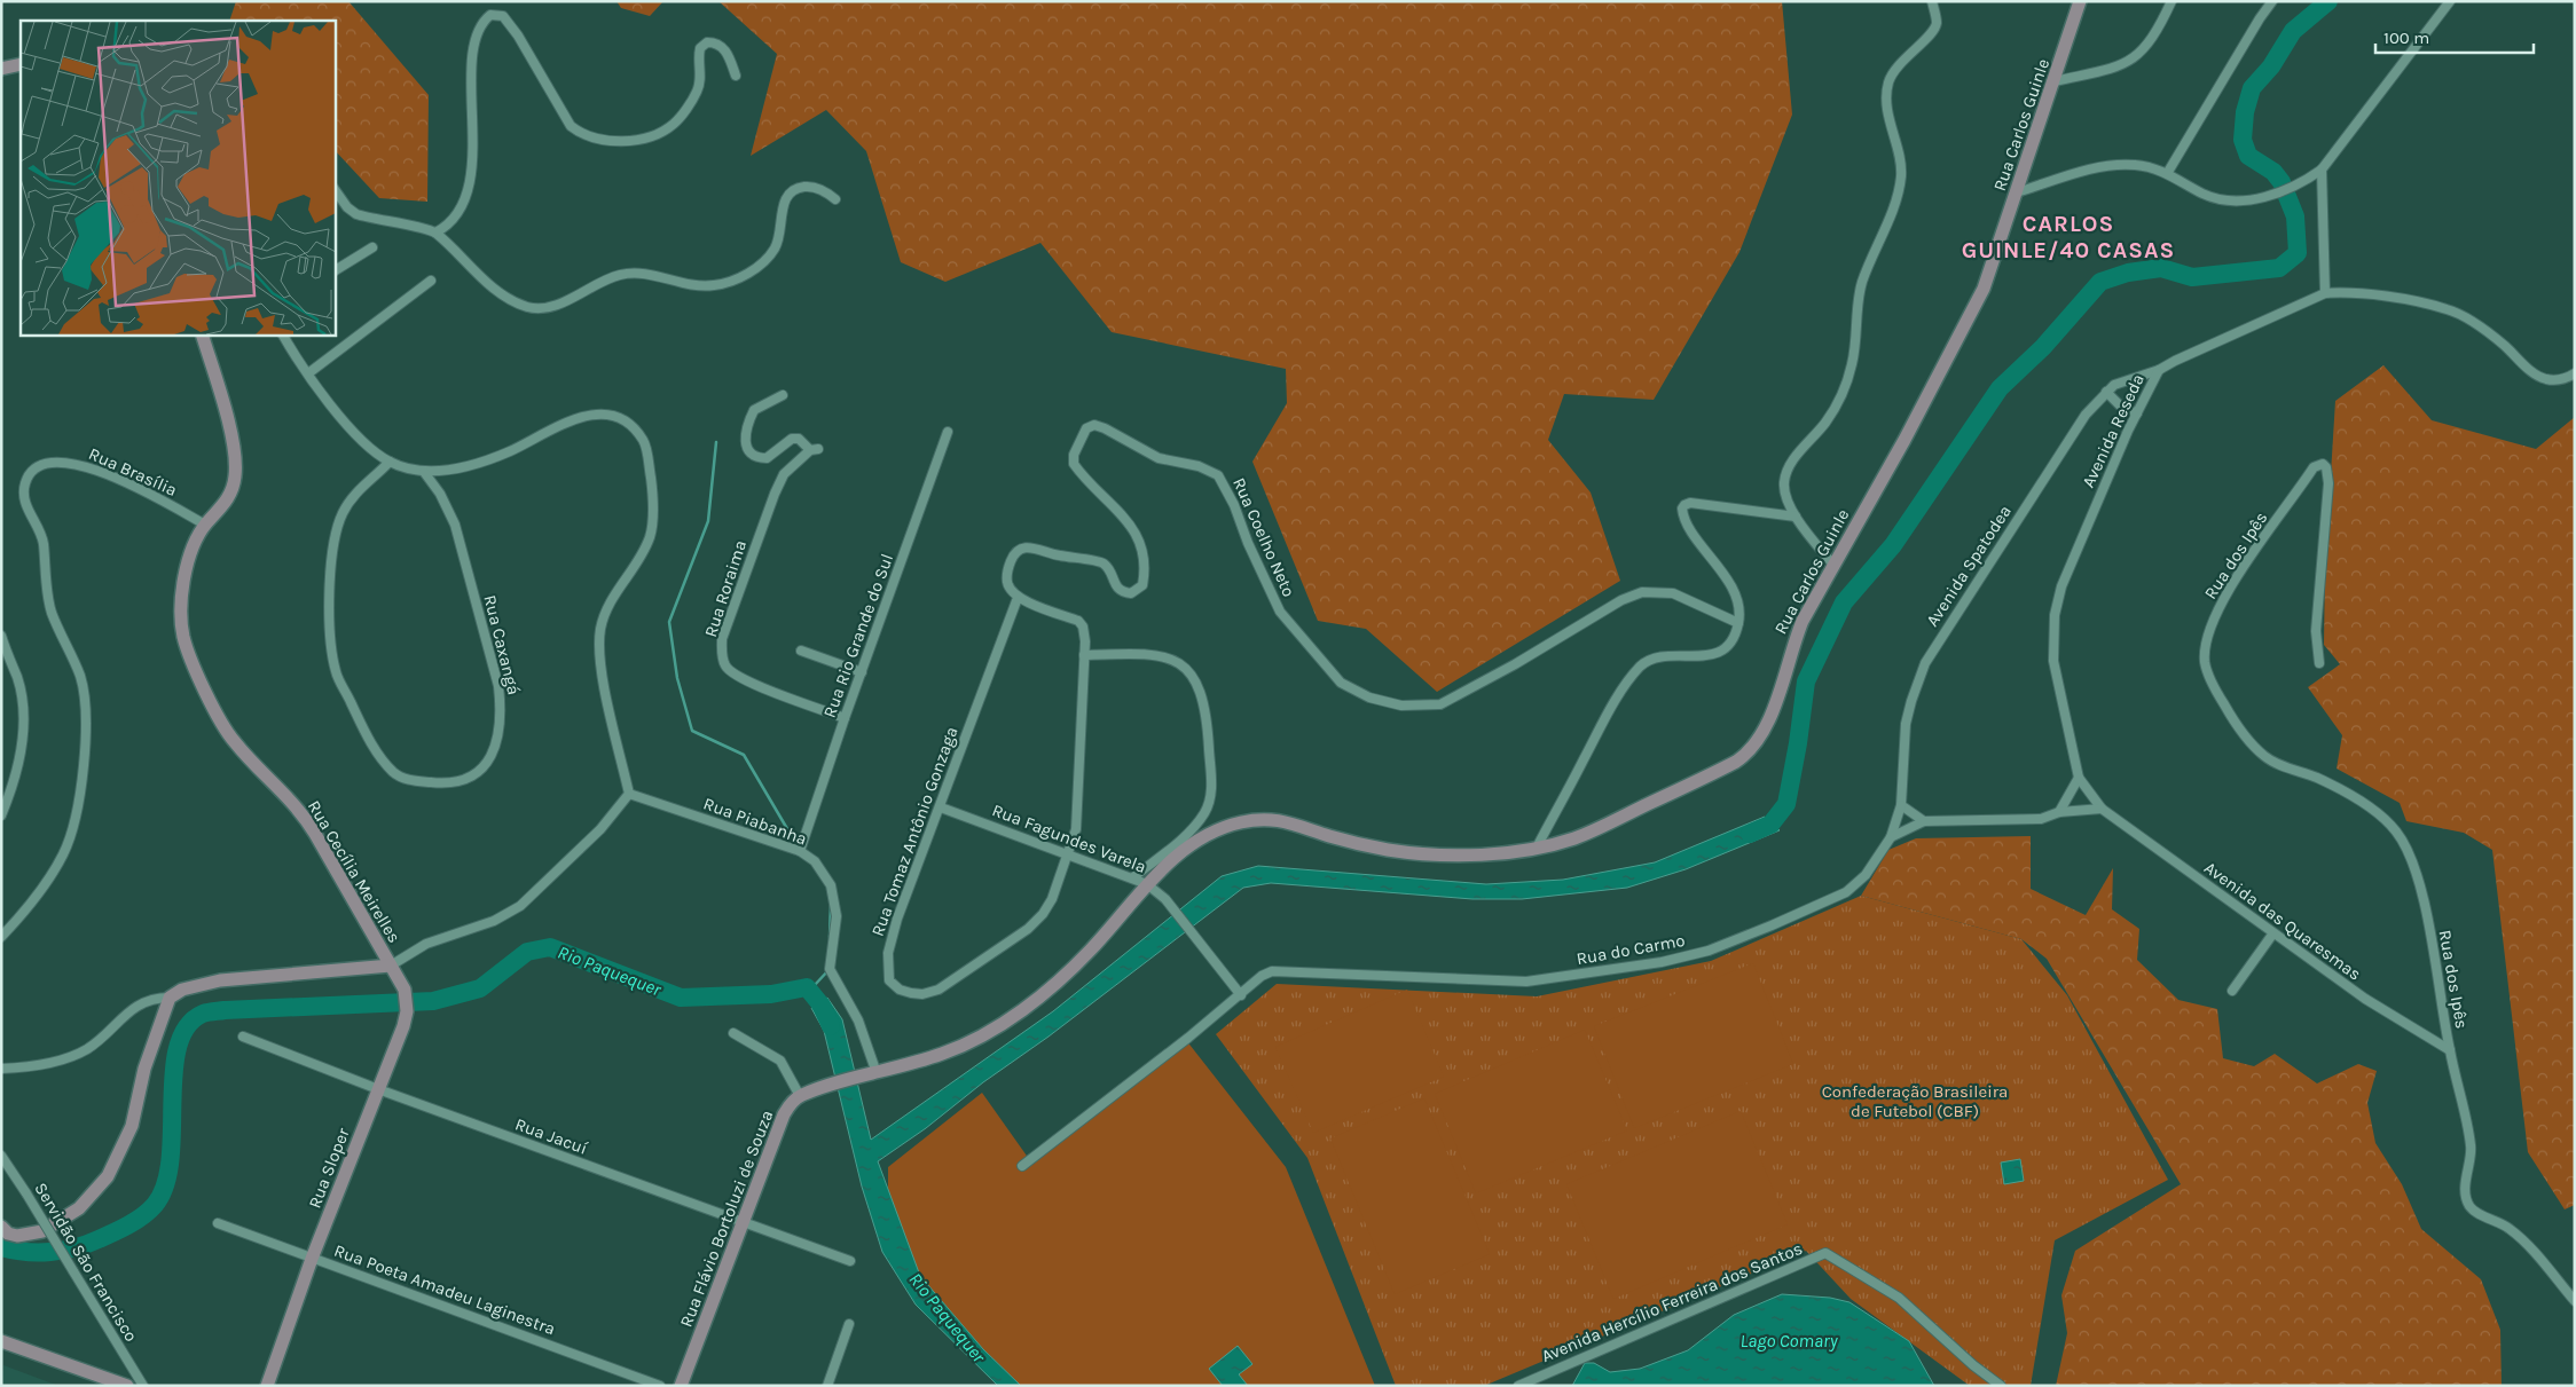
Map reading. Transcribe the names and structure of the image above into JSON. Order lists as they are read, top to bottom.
{
  "streets": {
    "street": [
      "Rua Carlos Guinle",
      "Avenida Reseda",
      "Rua Brasília",
      "Rua Coelho Neto",
      "Rua dos Ipês",
      "Avenida Spatodea",
      "Rua Roraima",
      "Rua Rio Grande do Sul",
      "Rua Caxangá",
      "Rua Piabanha",
      "Rua Tomaz Antônio Gonzaga",
      "Rua Fagundes Varela",
      "Rua Cecília Meirelles",
      "Avenida das Quaresmas",
      "Rua do Carmo",
      "Rua Jacuí",
      "Rua Sloper",
      "Rua Flávio Bortoluzi de Souza",
      "Servidão São Francisco",
      "Rua Poeta Amadeu Laginestra",
      "Avenida Hercílio Ferreira dos Santos"
    ]
  },
  "crossings": [
    ["Rua Carlos Guinle", "Rua Piabanha"],
    ["Rua Carlos Guinle", "Rua Fagundes Varela"],
    ["Rua Carlos Guinle", "Rua Flávio Bortoluzi de Souza"],
    ["Avenida Reseda", "Avenida Spatodea"],
    ["Avenida Reseda", "Avenida das Quaresmas"],
    ["Rua Brasília", "Rua Cecília Meirelles"],
    ["Rua Coelho Neto", "Rua Tomaz Antônio Gonzaga"],
    ["Rua dos Ipês", "Avenida das Quaresmas"],
    ["Avenida Spatodea", "Rua do Carmo"],
    ["Rua Roraima", "Rua Rio Grande do Sul"],
    ["Rua Rio Grande do Sul", "Rua Piabanha"],
    ["Rua Tomaz Antônio Gonzaga", "Rua Fagundes Varela"],
    ["Rua Fagundes Varela", "Rua do Carmo"],
    ["Rua Cecília Meirelles", "Rua Sloper"],
    ["Rua Jacuí", "Rua Sloper"],
    ["Rua Jacuí", "Rua Flávio Bortoluzi de Souza"],
    ["Rua Sloper", "Rua Poeta Amadeu Laginestra"]
  ],
  "districts": ["CARLOS GUINLE/40 CASAS"],
  "water": ["Rio Paquequer", "Lago Comary"],
  "parks": ["Confederação Brasileira de Futebol (CBF)"],
  "scale_bar": "100 m"
}
